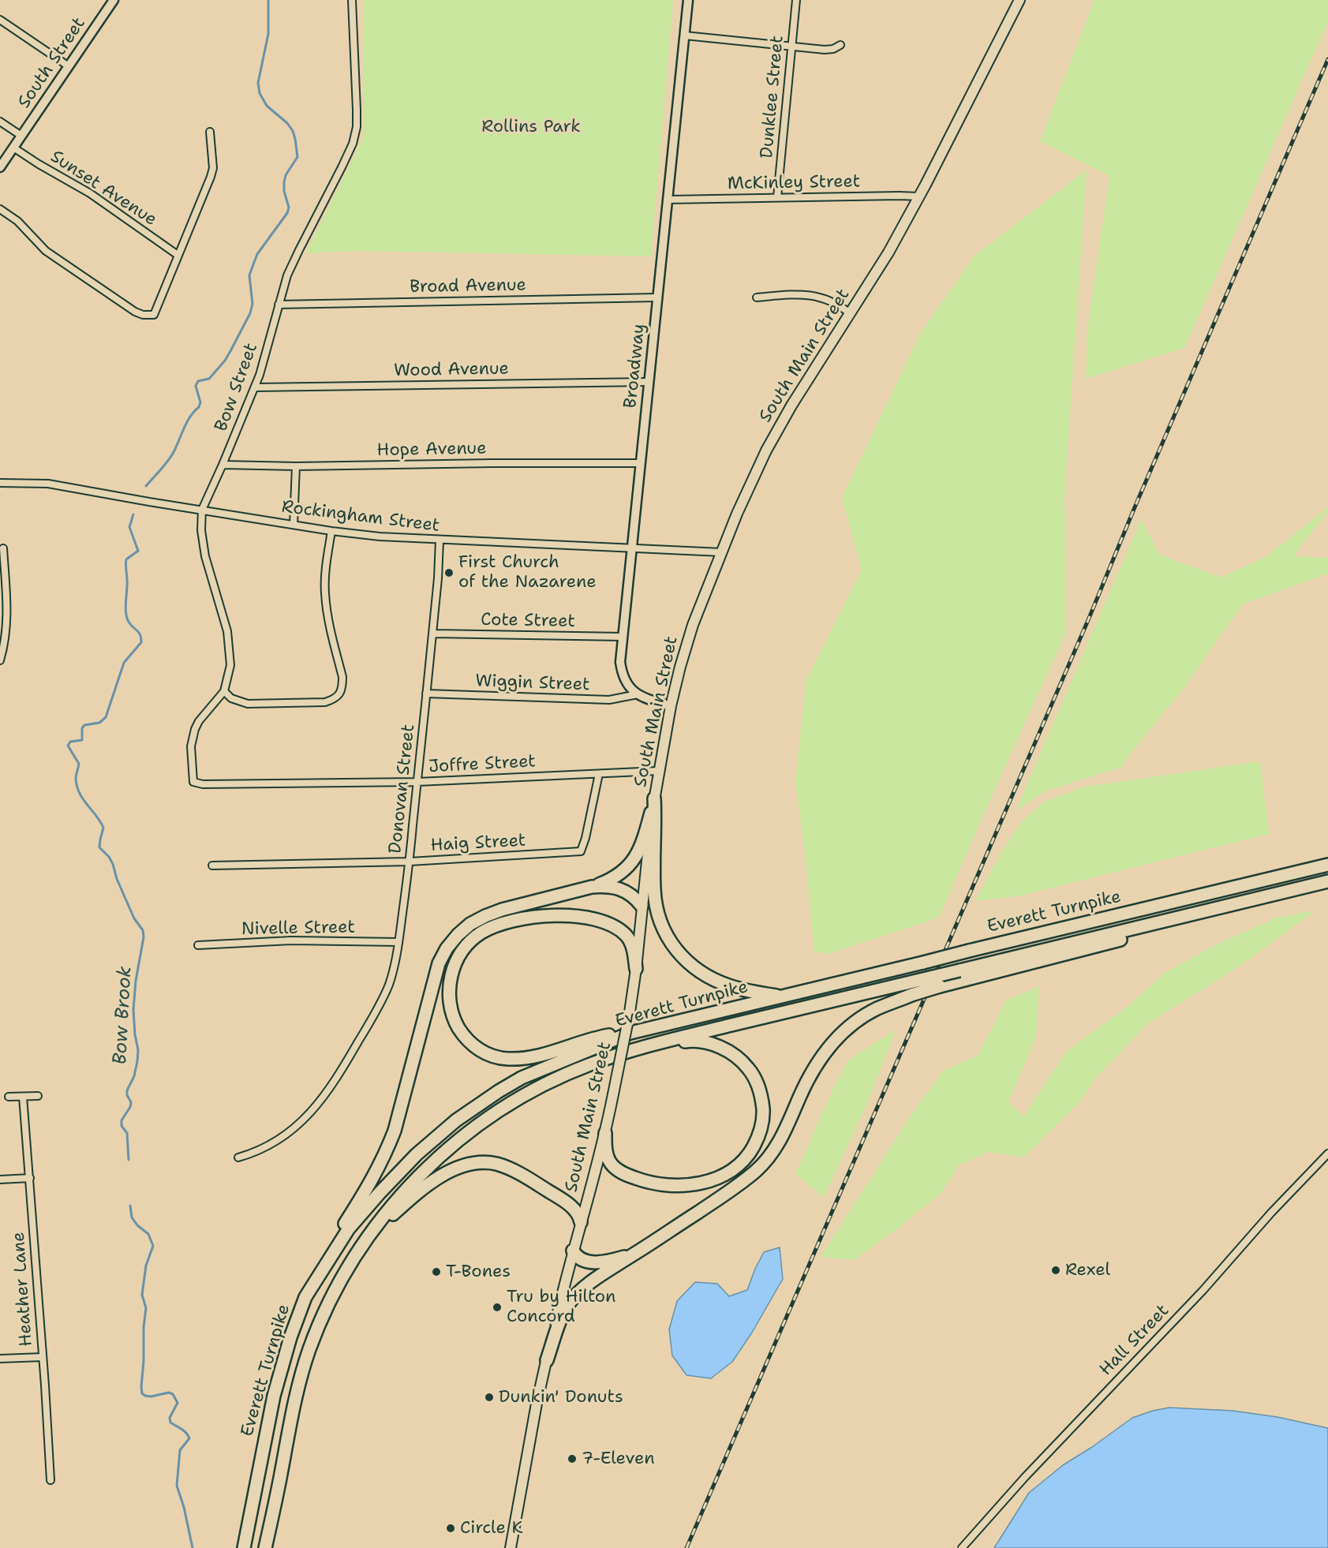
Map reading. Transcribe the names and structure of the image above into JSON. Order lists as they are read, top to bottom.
{
  "streets": {
    "highway": ["Everett Turnpike"],
    "main road": ["South Main Street"],
    "street": [
      "South Street",
      "Dunklee Street",
      "McKinley Street",
      "Sunset Avenue",
      "Broad Avenue",
      "Broadway",
      "Wood Avenue",
      "Bow Street",
      "Hope Avenue",
      "Rockingham Street",
      "Cote Street",
      "Wiggin Street",
      "Joffre Street",
      "Donovan Street",
      "Haig Street",
      "Nivelle Street",
      "Heather Lane",
      "Hall Street"
    ]
  },
  "crossings": [
    ["South Street", "Sunset Avenue"],
    ["Dunklee Street", "McKinley Street"],
    ["McKinley Street", "South Main Street"],
    ["McKinley Street", "Broadway"],
    ["Broad Avenue", "Broadway"],
    ["Broad Avenue", "Bow Street"],
    ["South Main Street", "Rockingham Street"],
    ["South Main Street", "Joffre Street"],
    ["Broadway", "Wood Avenue"],
    ["Broadway", "Hope Avenue"],
    ["Broadway", "Rockingham Street"],
    ["Broadway", "Cote Street"],
    ["Broadway", "Wiggin Street"],
    ["Wood Avenue", "Bow Street"],
    ["Bow Street", "Hope Avenue"],
    ["Bow Street", "Rockingham Street"],
    ["Bow Street", "Joffre Street"],
    ["Rockingham Street", "Donovan Street"],
    ["Cote Street", "Donovan Street"],
    ["Wiggin Street", "Donovan Street"],
    ["Joffre Street", "Donovan Street"],
    ["Joffre Street", "Haig Street"],
    ["Donovan Street", "Haig Street"],
    ["Donovan Street", "Nivelle Street"]
  ],
  "water": ["Bow Brook"],
  "parks": ["Rollins Park"],
  "places": [
    "First Church of the Nazarene",
    "Rexel",
    "T-Bones",
    "Tru by Hilton Concord",
    "Dunkin' Donuts",
    "7-Eleven",
    "Circle K"
  ]
}
